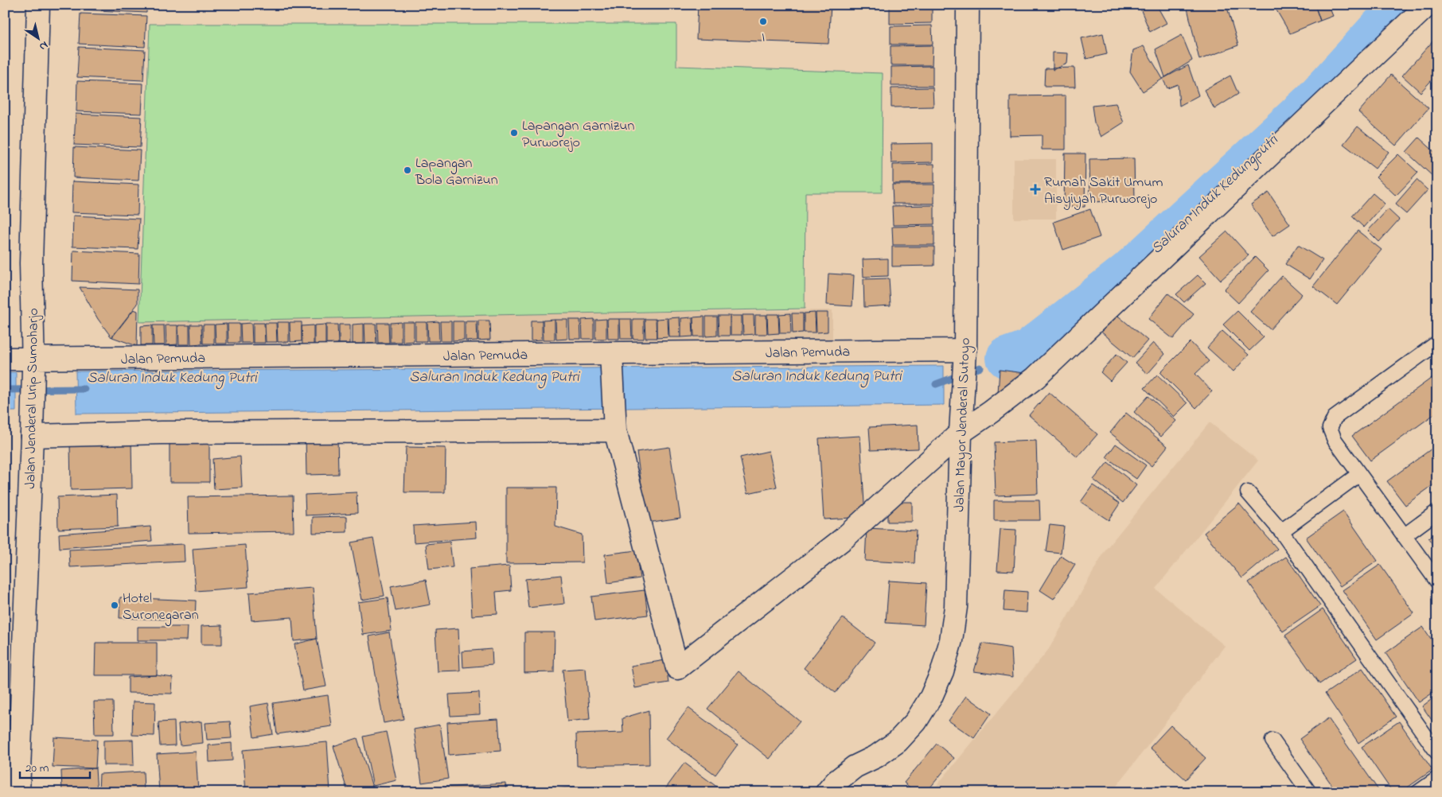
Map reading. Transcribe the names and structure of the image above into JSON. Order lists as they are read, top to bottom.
{
  "streets": {
    "street": ["Jalan Pemuda", "Jalan Jenderal Urip Sumoharjo", "Jalan Mayor Jenderal Sutoyo"]
  },
  "crossings": [
    ["Jalan Pemuda", "Jalan Jenderal Urip Sumoharjo"],
    ["Jalan Pemuda", "Jalan Mayor Jenderal Sutoyo"]
  ],
  "water": ["Saluran Induk Kedungputri", "Saluran Induk Kedung Putri"],
  "places": {
    "other": [
      "I",
      "Lapangan Garnizun Purworejo",
      "Lapangan Bola Garnizun",
      "Hotel Suronegaran"
    ],
    "health": ["Rumah Sakit Umum Aisyiyah Purworejo"]
  },
  "scale_bar": "20 m",
  "north": "bottom right"
}
